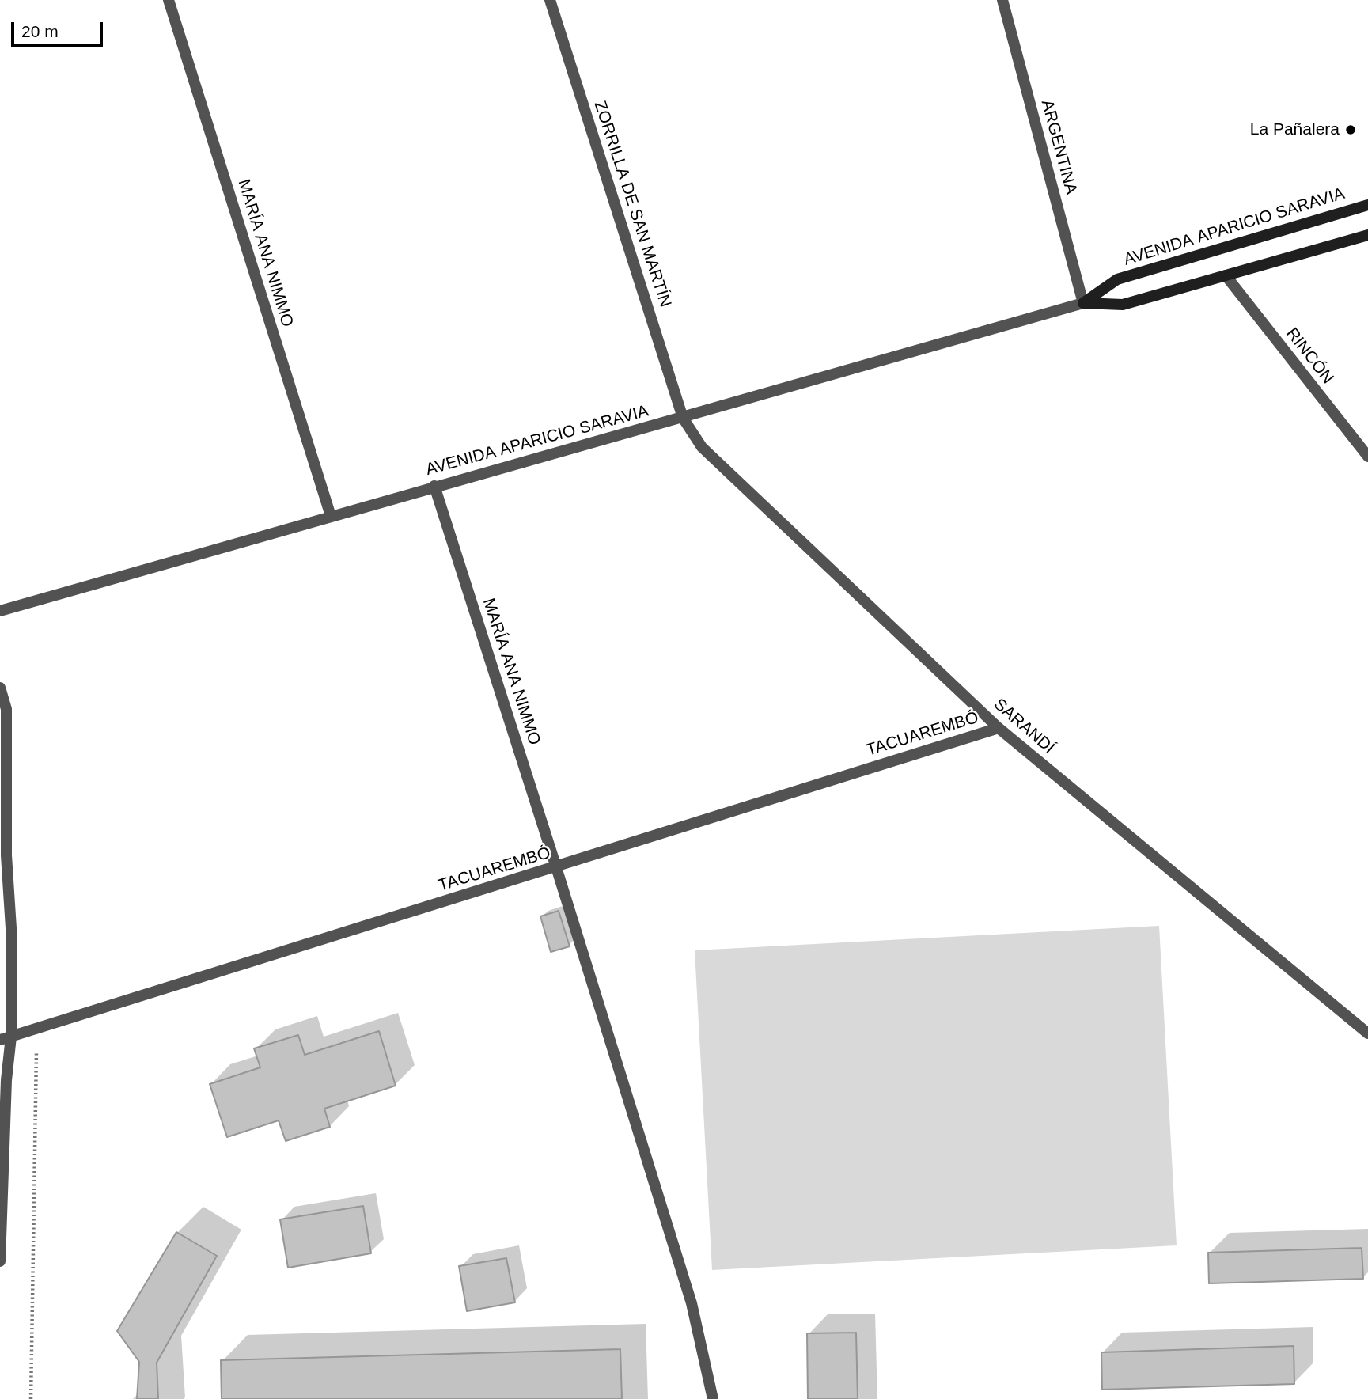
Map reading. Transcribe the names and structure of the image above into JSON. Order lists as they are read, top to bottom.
{
  "streets": {
    "street": [
      "ARGENTINA",
      "ZORRILLA DE SAN MARTÍN",
      "AVENIDA APARICIO SARAVIA",
      "MARÍA ANA NIMMO",
      "RINCÓN",
      "SARANDÍ",
      "TACUAREMBÓ"
    ]
  },
  "crossings": [
    ["ARGENTINA", "AVENIDA APARICIO SARAVIA"],
    ["ZORRILLA DE SAN MARTÍN", "AVENIDA APARICIO SARAVIA"],
    ["ZORRILLA DE SAN MARTÍN", "SARANDÍ"],
    ["AVENIDA APARICIO SARAVIA", "MARÍA ANA NIMMO"],
    ["AVENIDA APARICIO SARAVIA", "RINCÓN"],
    ["AVENIDA APARICIO SARAVIA", "SARANDÍ"],
    ["MARÍA ANA NIMMO", "TACUAREMBÓ"],
    ["SARANDÍ", "TACUAREMBÓ"]
  ],
  "places": ["La Pañalera"],
  "scale_bar": "20 m"
}
